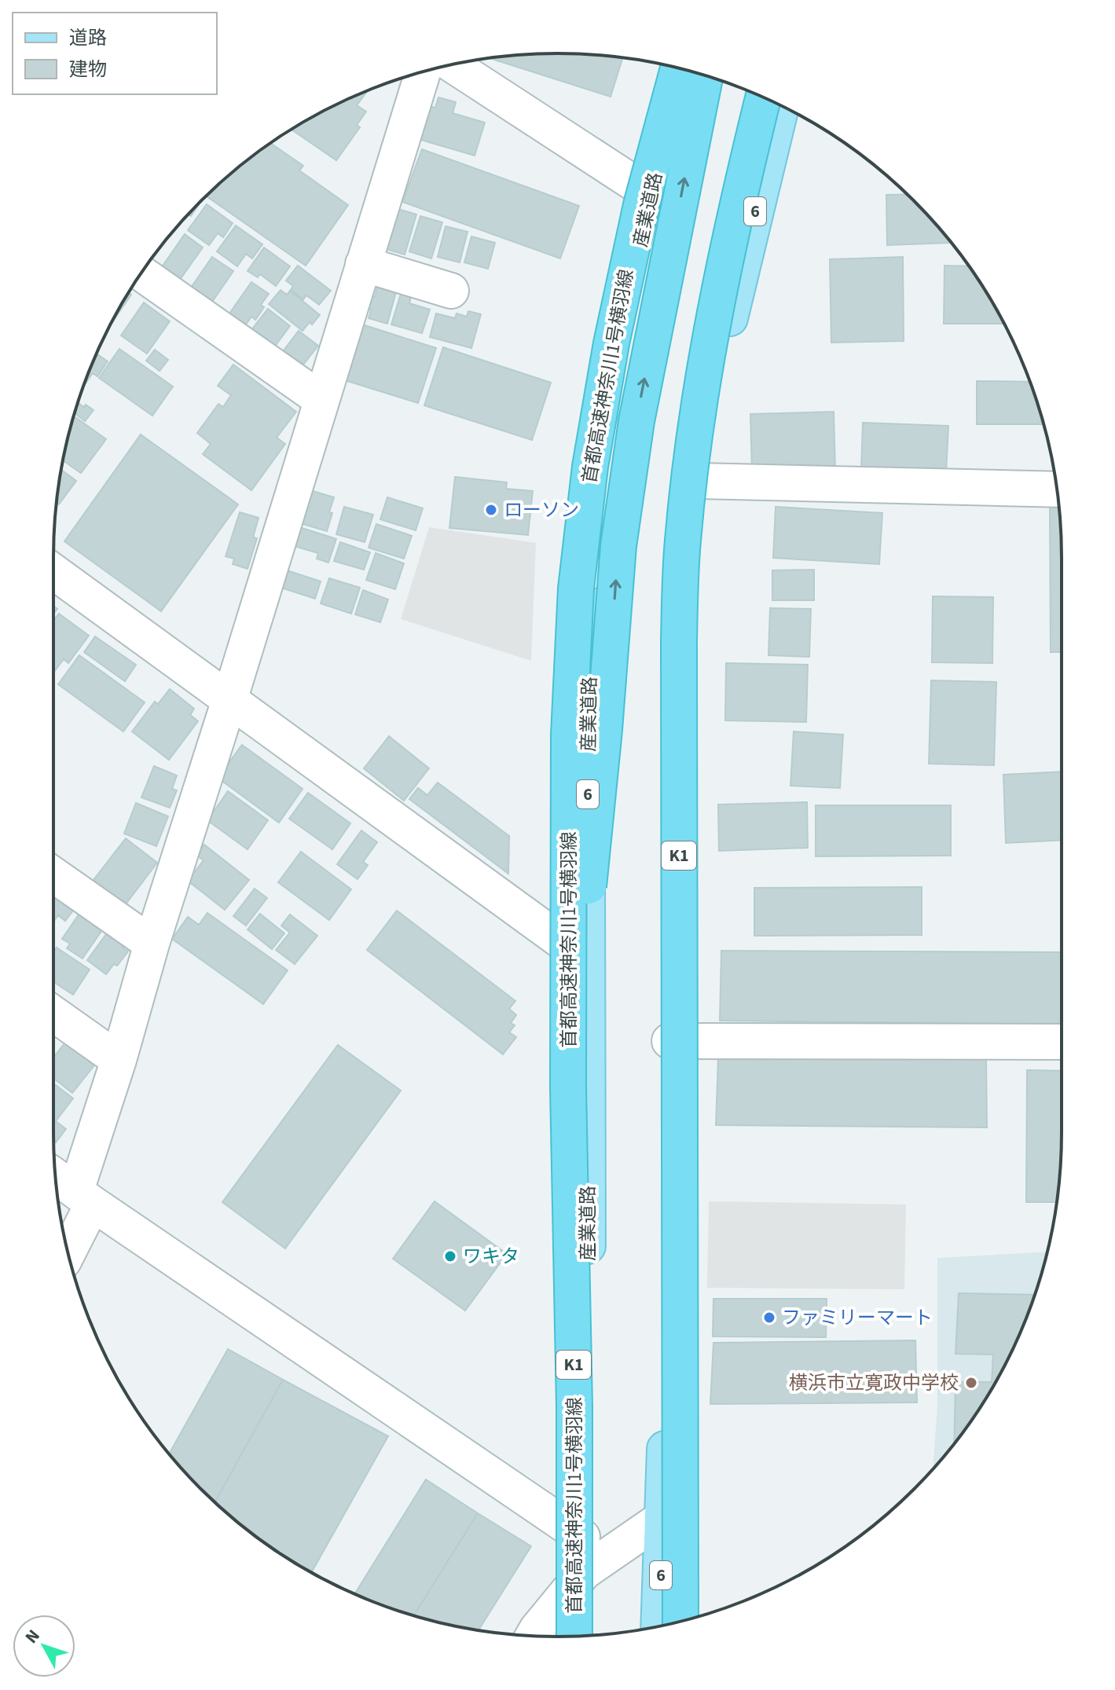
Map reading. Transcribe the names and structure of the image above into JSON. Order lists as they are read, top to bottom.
{
  "streets": {
    "highway": ["首都高速神奈川1号横羽線", "K1"],
    "main road": ["産業道路", "6"]
  },
  "crossings": [
    ["首都高速神奈川1号横羽線", "K1"]
  ],
  "places": [
    "ローソン",
    "ワキタ",
    "ファミリーマート",
    "横浜市立寛政中学校"
  ],
  "legend": ["道路", "建物"],
  "north": "top left"
}
